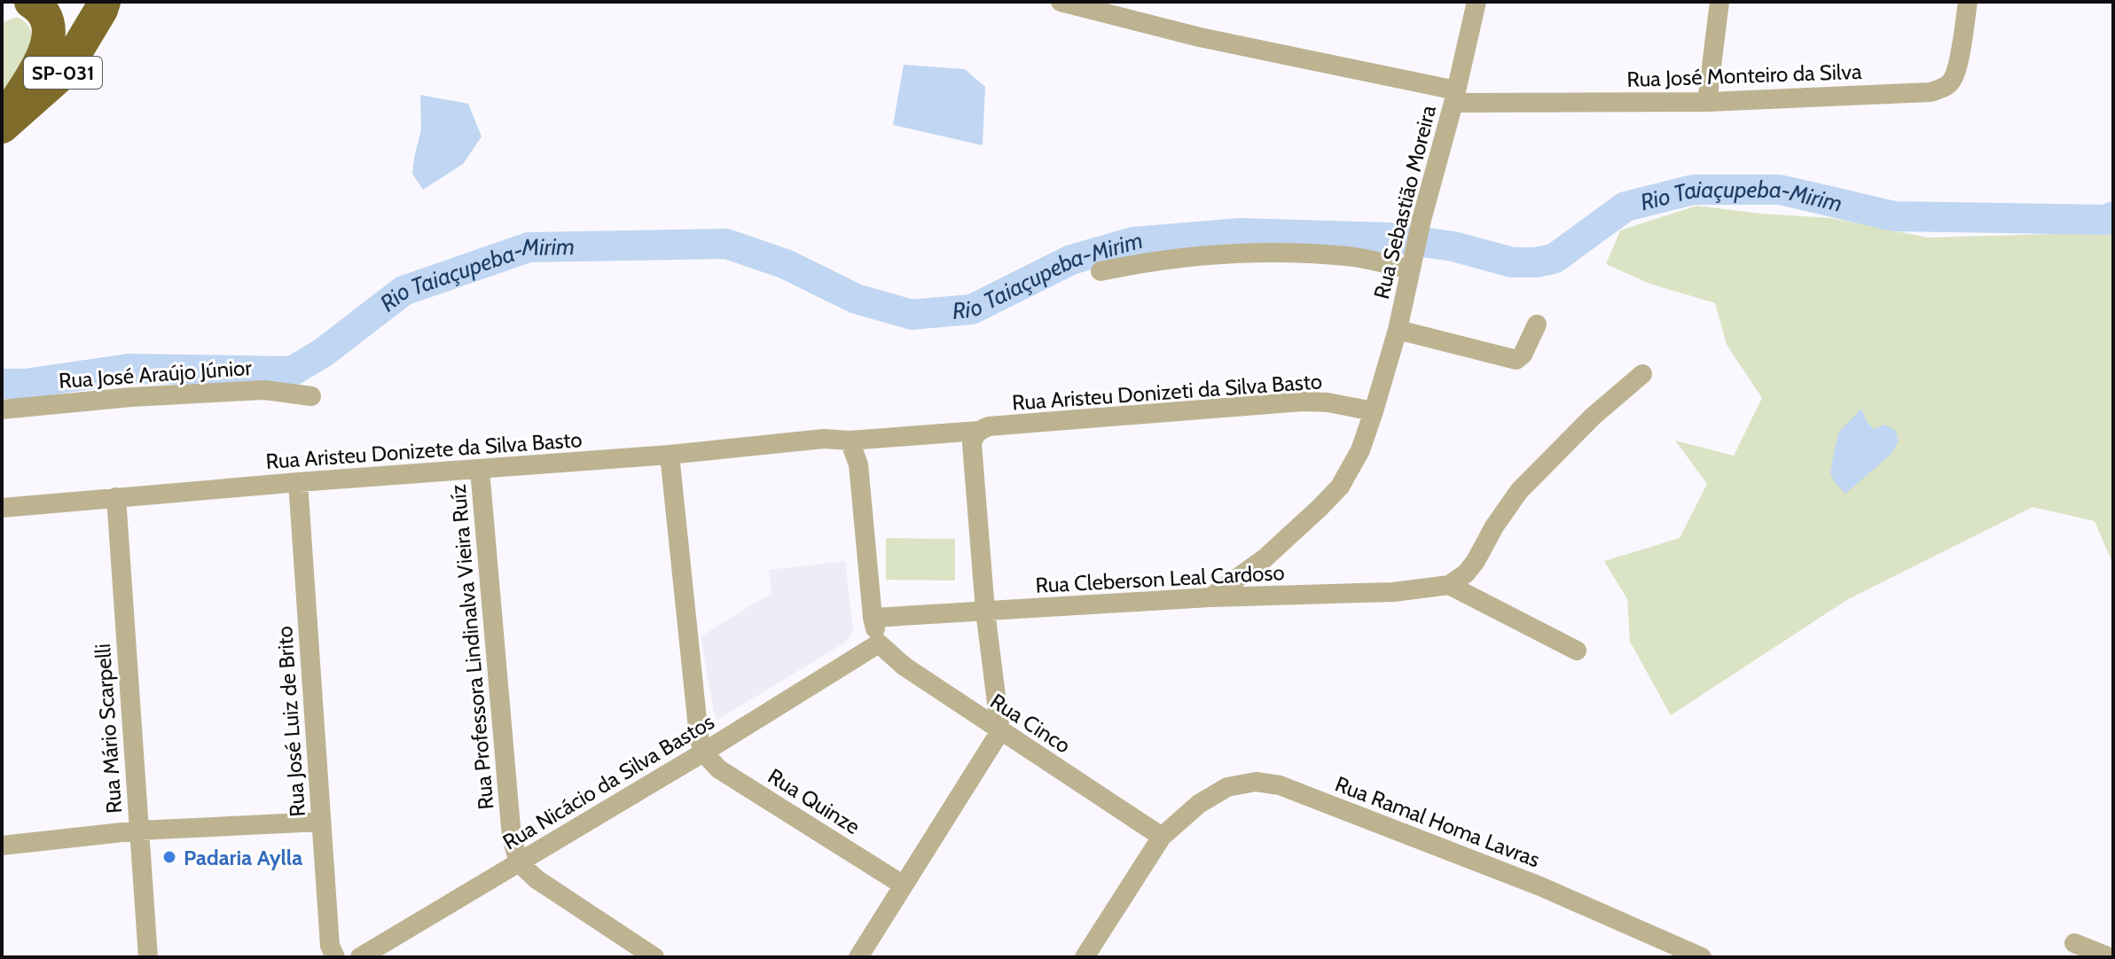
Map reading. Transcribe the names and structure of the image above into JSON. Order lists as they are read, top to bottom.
{
  "streets": {
    "highway": ["SP-031"],
    "street": [
      "Rua José Monteiro da Silva",
      "Rua Sebastião Moreira",
      "Rua José Araújo Júnior",
      "Rua Aristeu Donizeti da Silva Basto",
      "Rua Aristeu Donizete da Silva Basto",
      "Rua Cleberson Leal Cardoso",
      "Rua Professora Lindinalva Vieira Ruíz",
      "Rua José Luiz de Brito",
      "Rua Cinco",
      "Rua Mário Scarpelli",
      "Rua Nicácio da Silva Bastos",
      "Rua Quinze",
      "Rua Ramal Homa Lavras"
    ]
  },
  "crossings": [
    ["Rua José Monteiro da Silva", "Rua Sebastião Moreira"],
    ["Rua Sebastião Moreira", "Rua Aristeu Donizeti da Silva Basto"],
    ["Rua Sebastião Moreira", "Rua Cleberson Leal Cardoso"],
    ["Rua Aristeu Donizeti da Silva Basto", "Rua Aristeu Donizete da Silva Basto"],
    ["Rua Aristeu Donizete da Silva Basto", "Rua Professora Lindinalva Vieira Ruíz"],
    ["Rua Aristeu Donizete da Silva Basto", "Rua José Luiz de Brito"],
    ["Rua Aristeu Donizete da Silva Basto", "Rua Mário Scarpelli"],
    ["Rua Professora Lindinalva Vieira Ruíz", "Rua Nicácio da Silva Bastos"],
    ["Rua Cinco", "Rua Nicácio da Silva Bastos"],
    ["Rua Cinco", "Rua Ramal Homa Lavras"],
    ["Rua Nicácio da Silva Bastos", "Rua Quinze"]
  ],
  "water": ["Rio Taiaçupeba-Mirim"],
  "places": ["Padaria Aylla"]
}
